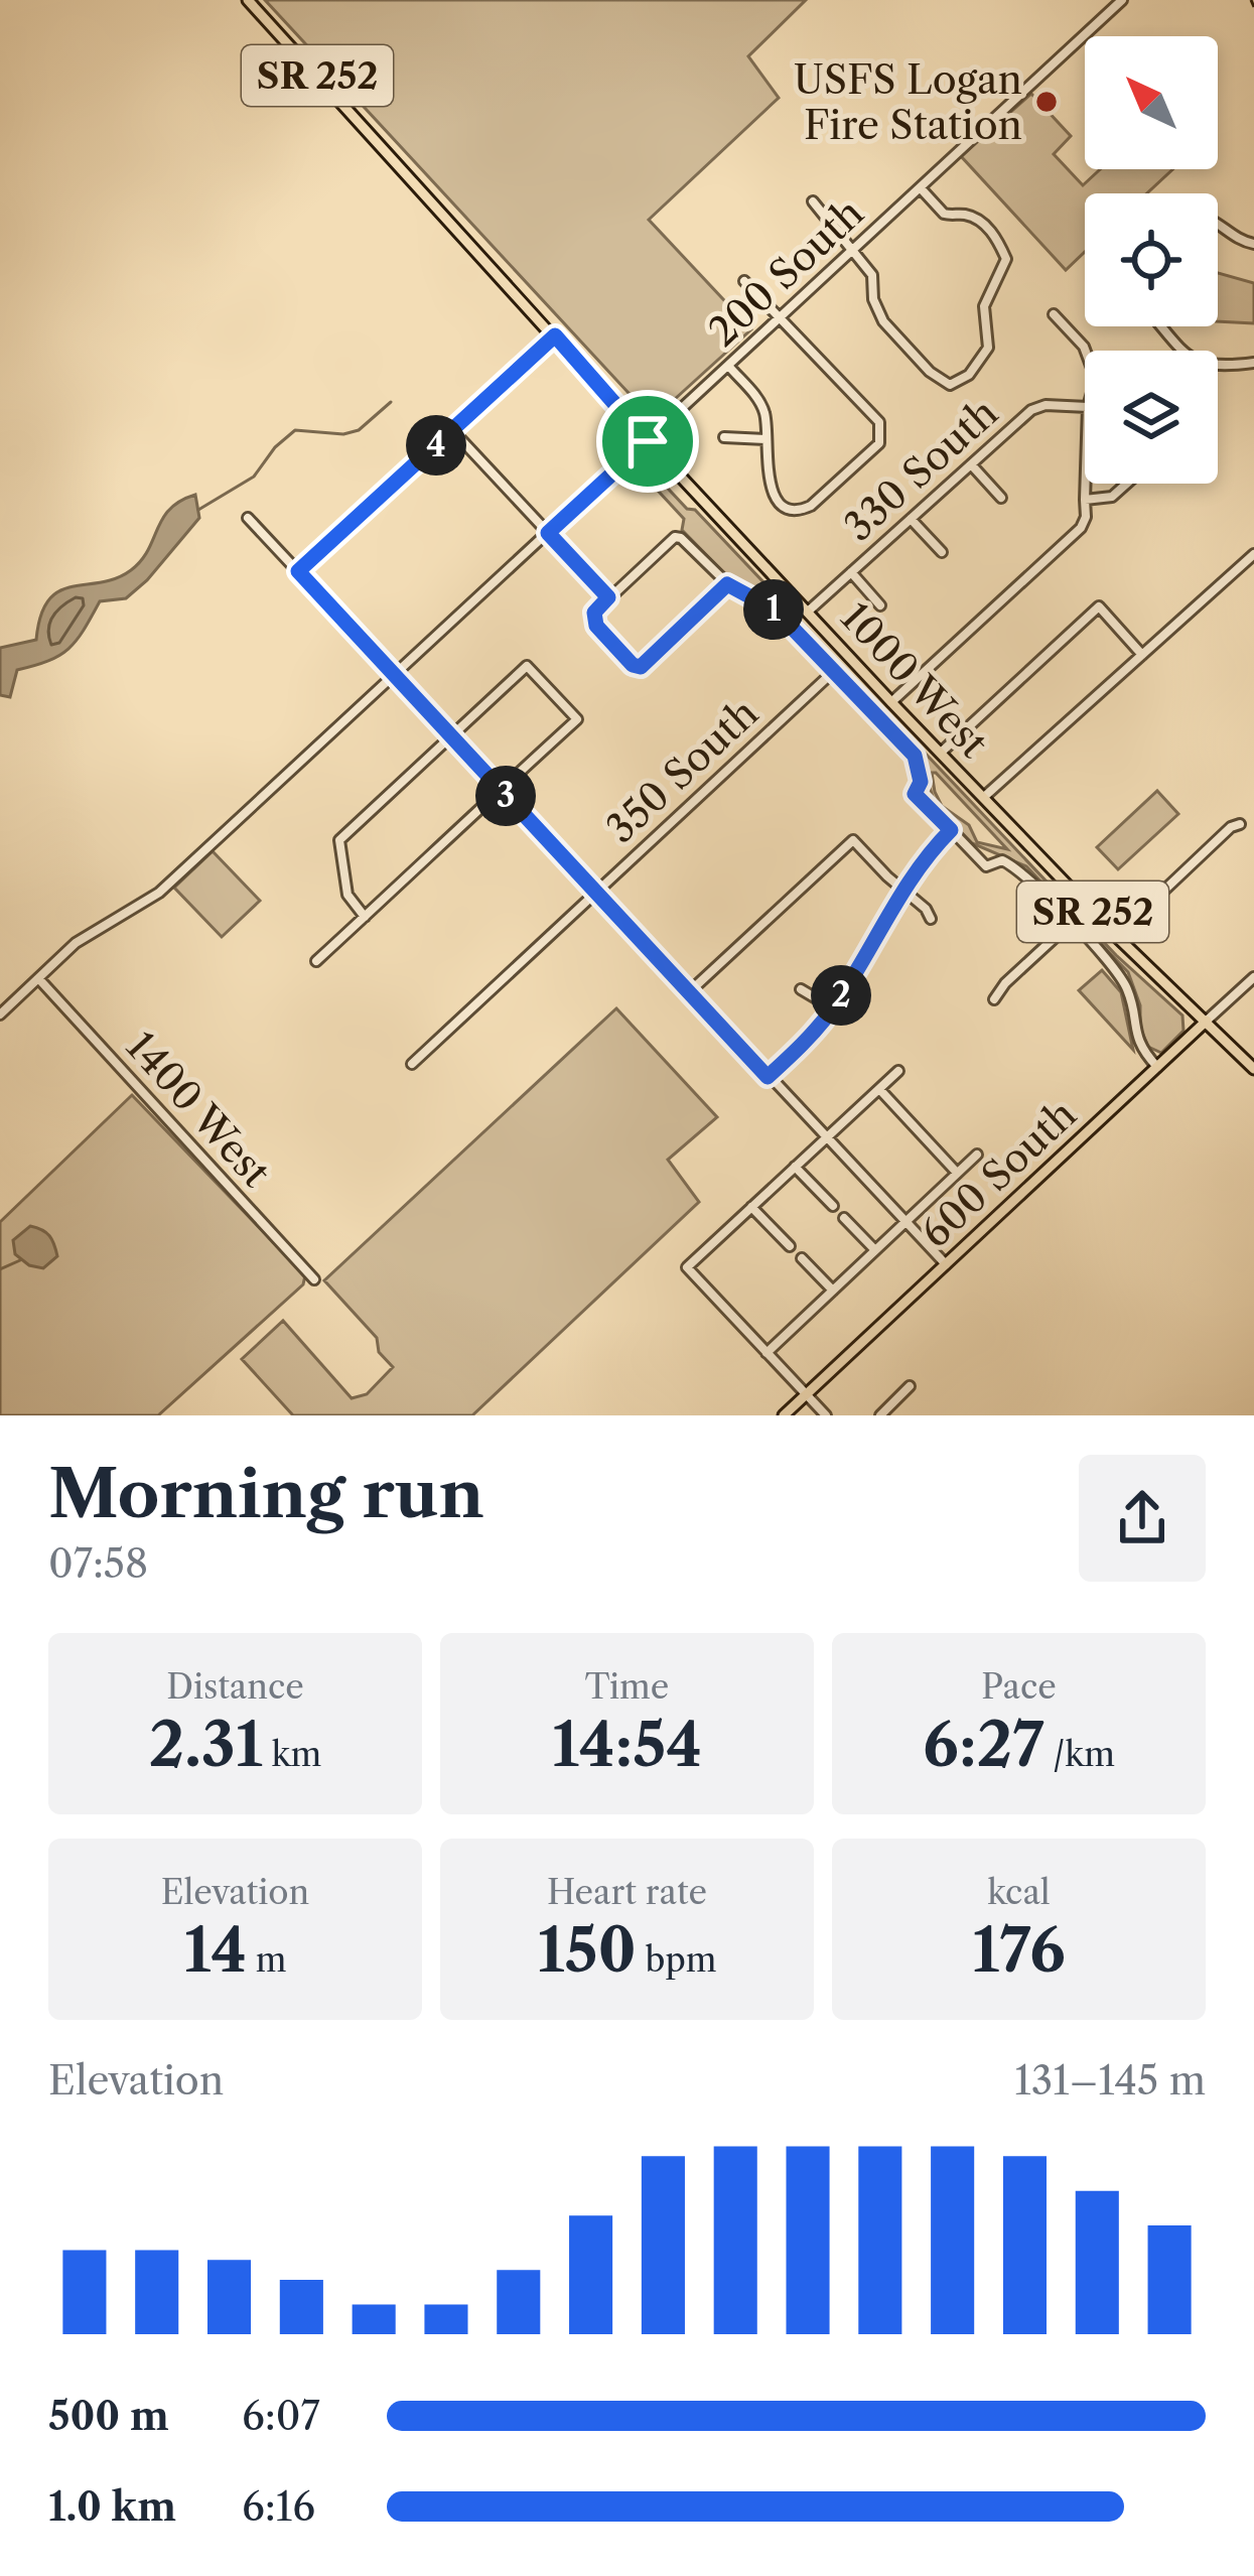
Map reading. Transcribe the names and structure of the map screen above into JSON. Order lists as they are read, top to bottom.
{
  "streets": {
    "main road": ["SR 252", "1000 West", "600 South"],
    "street": [
      "200 South",
      "330 South",
      "350 South",
      "1400 West"
    ]
  },
  "crossings": [
    ["200 South", "1000 West"],
    ["200 South", "1400 West"],
    ["330 South", "1000 West"],
    ["1000 West", "600 South"]
  ],
  "places": ["USFS Logan Fire Station"],
  "north": "top left",
  "page": {
    "pins": [
      "4",
      "1",
      "3",
      "2"
    ],
    "heading": ["Morning run", "07:58"],
    "stats": [
      ["Distance", "2.31 km"],
      ["Time", "14:54"],
      ["Pace", "6:27 /km"],
      ["Elevation", "14 m"],
      ["Heart rate", "150 bpm"],
      ["kcal", "176"]
    ],
    "chart": ["Elevation", "131–145 m"],
    "list": [
      {
        "name": "500 m",
        "note": "6:07"
      },
      {
        "name": "1.0 km",
        "note": "6:16"
      }
    ]
  }
}
